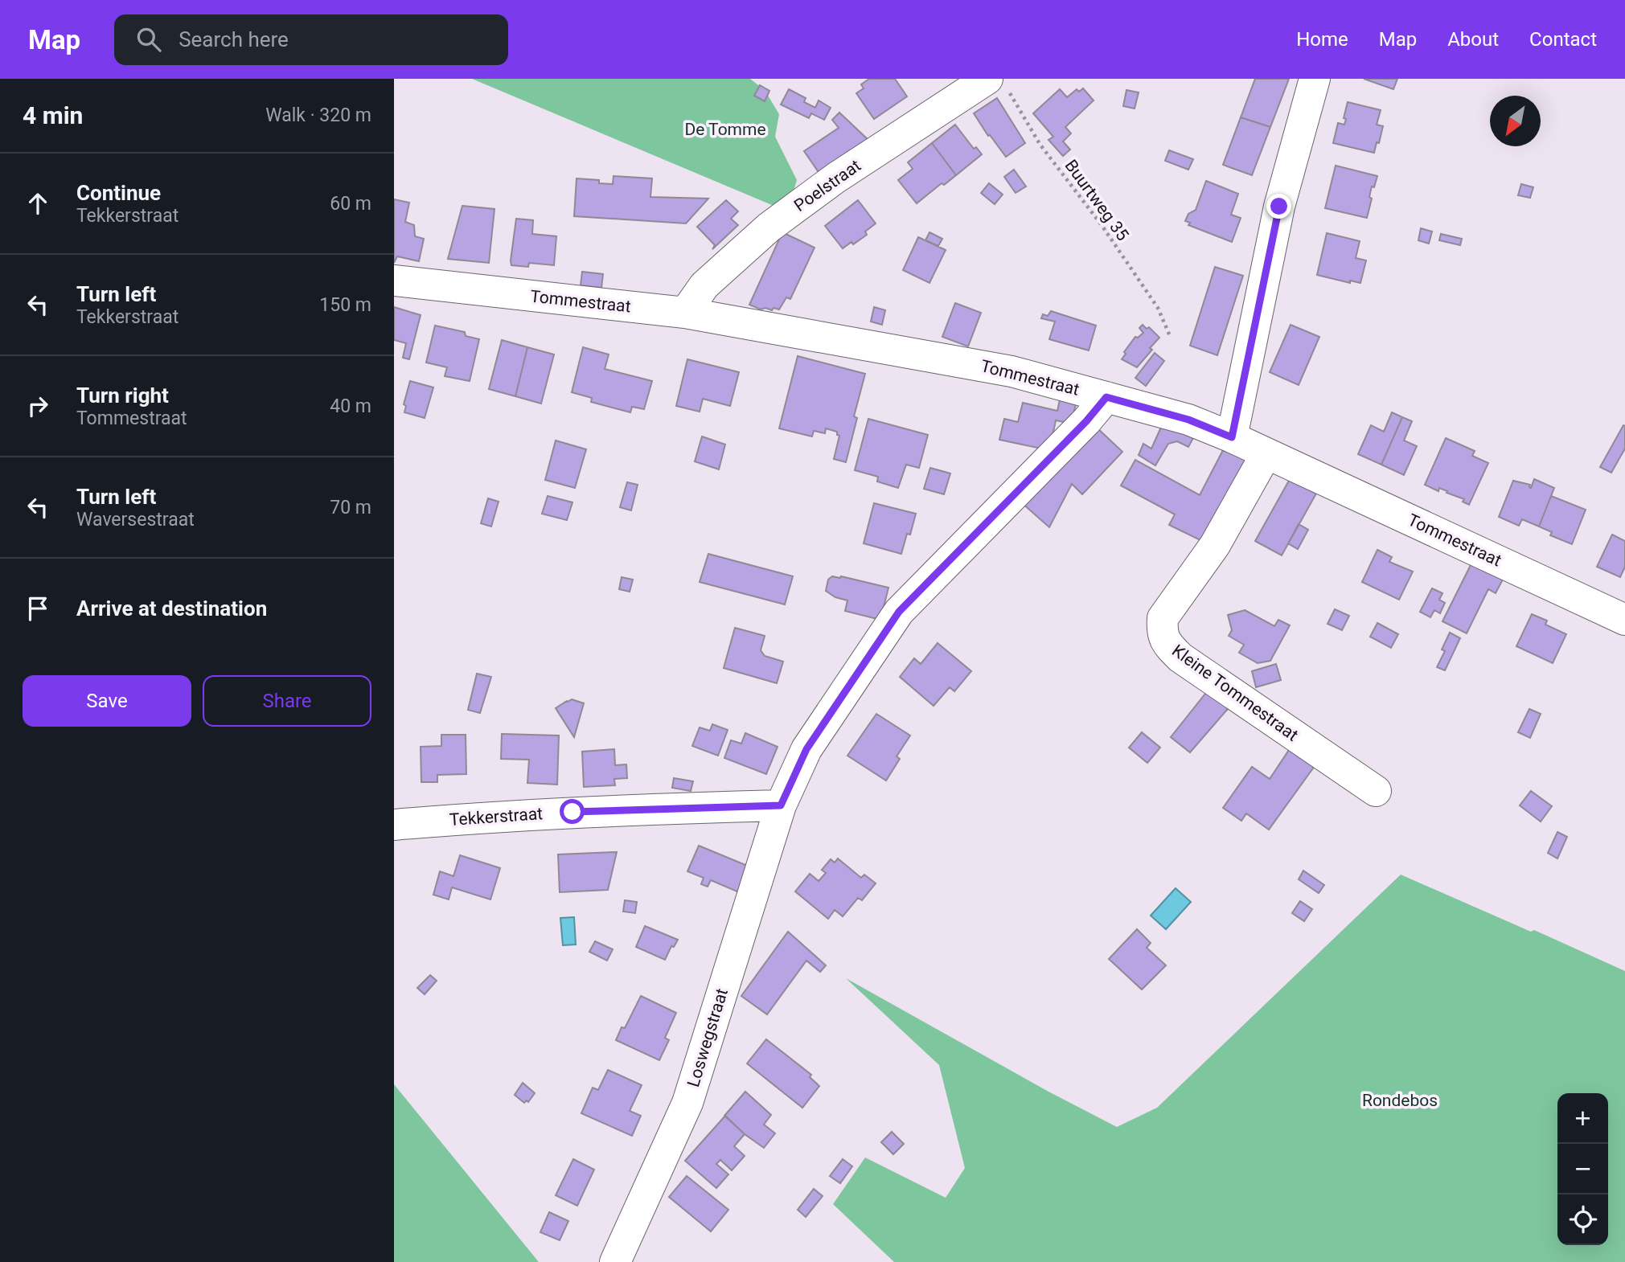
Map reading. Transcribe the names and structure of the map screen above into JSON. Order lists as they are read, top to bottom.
{
  "streets": {
    "street": [
      "Poelstraat",
      "Tommestraat",
      "Kleine Tommestraat",
      "Tekkerstraat",
      "Loswegstraat"
    ],
    "path": ["Buurtweg 35"]
  },
  "crossings": [
    ["Poelstraat", "Buurtweg 35"],
    ["Poelstraat", "Tommestraat"],
    ["Tommestraat", "Kleine Tommestraat"],
    ["Tekkerstraat", "Loswegstraat"]
  ],
  "parks": ["De Tomme", "Rondebos"],
  "north": "bottom left",
  "page": {
    "header": "Map",
    "search": "Search here",
    "nav": [
      "Home",
      "Map",
      "About",
      "Contact"
    ],
    "heading": ["4 min", "Walk · 320 m"],
    "list": [
      ["Continue", "Tekkerstraat", "60 m"],
      ["Turn left", "Tekkerstraat", "150 m"],
      ["Turn right", "Tommestraat", "40 m"],
      ["Turn left", "Waversestraat", "70 m"],
      "Arrive at destination"
    ],
    "buttons": ["Save", "Share"],
    "map_buttons": ["+", "−"]
  }
}
